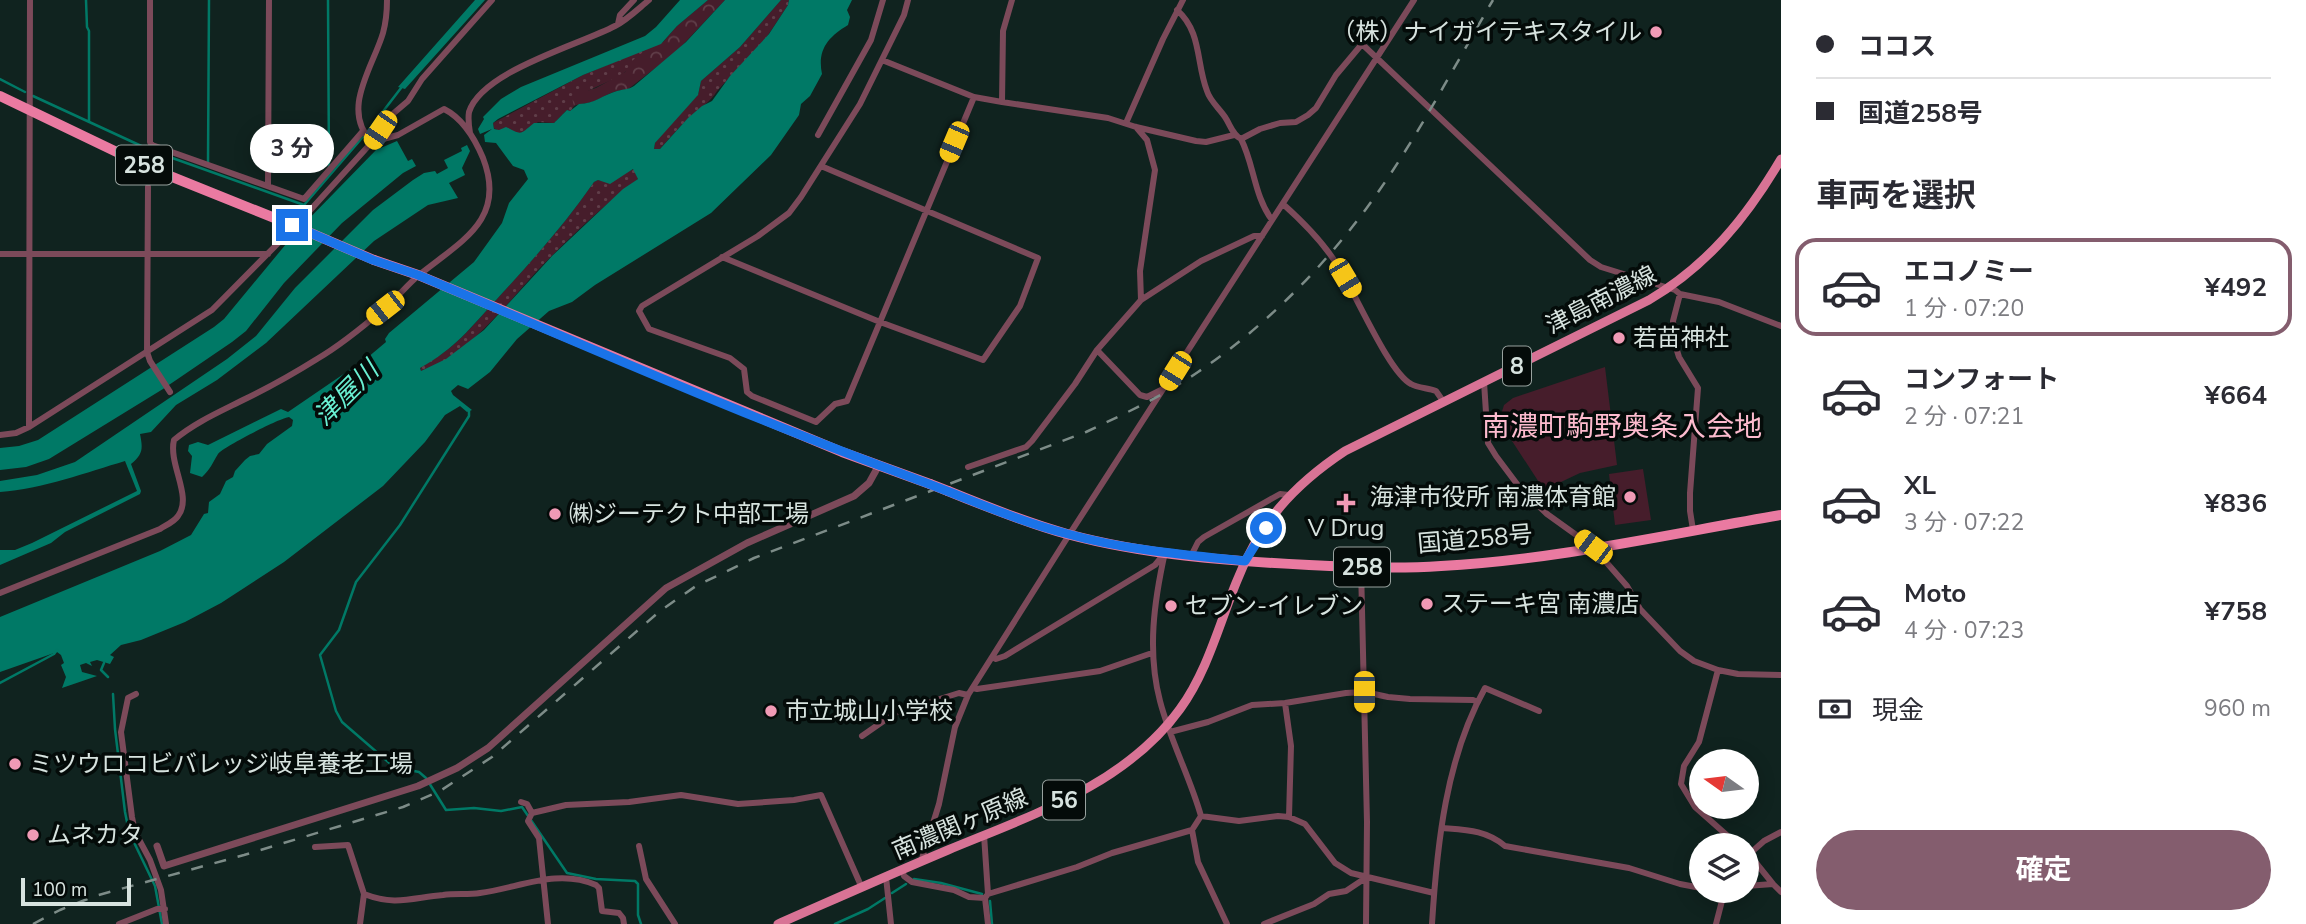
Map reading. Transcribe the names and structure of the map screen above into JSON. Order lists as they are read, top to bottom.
{
  "streets": {
    "highway": ["258", "国道258号"],
    "main road": [
      "津島南濃線",
      "8",
      "56",
      "南濃関ヶ原線"
    ]
  },
  "crossings": [
    ["津島南濃線", "国道258号"],
    ["津島南濃線", "南濃関ヶ原線"],
    ["国道258号", "南濃関ヶ原線"]
  ],
  "districts": ["南濃町駒野奥条入会地"],
  "water": ["津屋川"],
  "places": {
    "other": [
      "（株）ナイガイテキスタイル",
      "若苗神社",
      "海津市役所 南濃体育館",
      "㈱ジーテクト中部工場",
      "ステーキ宮 南濃店",
      "セブン-イレブン",
      "市立城山小学校",
      "ミツウロコビバレッジ岐阜養老工場",
      "ムネカタ"
    ],
    "health": ["V Drug"]
  },
  "scale_bar": "100 m",
  "north": "left",
  "page": {
    "banner": ["ココス", "国道258号"],
    "bubble": "3 分",
    "heading": "車両を選択",
    "list": [
      {
        "name": "エコノミー",
        "note": "1 分 · 07:20",
        "value": "¥492"
      },
      {
        "name": "コンフォート",
        "note": "2 分 · 07:21",
        "value": "¥664"
      },
      {
        "name": "XL",
        "note": "3 分 · 07:22",
        "value": "¥836"
      },
      {
        "name": "Moto",
        "note": "4 分 · 07:23",
        "value": "¥758"
      }
    ],
    "pay": ["現金", "960 m"],
    "buttons": "確定",
    "scale": "100 m"
  }
}
